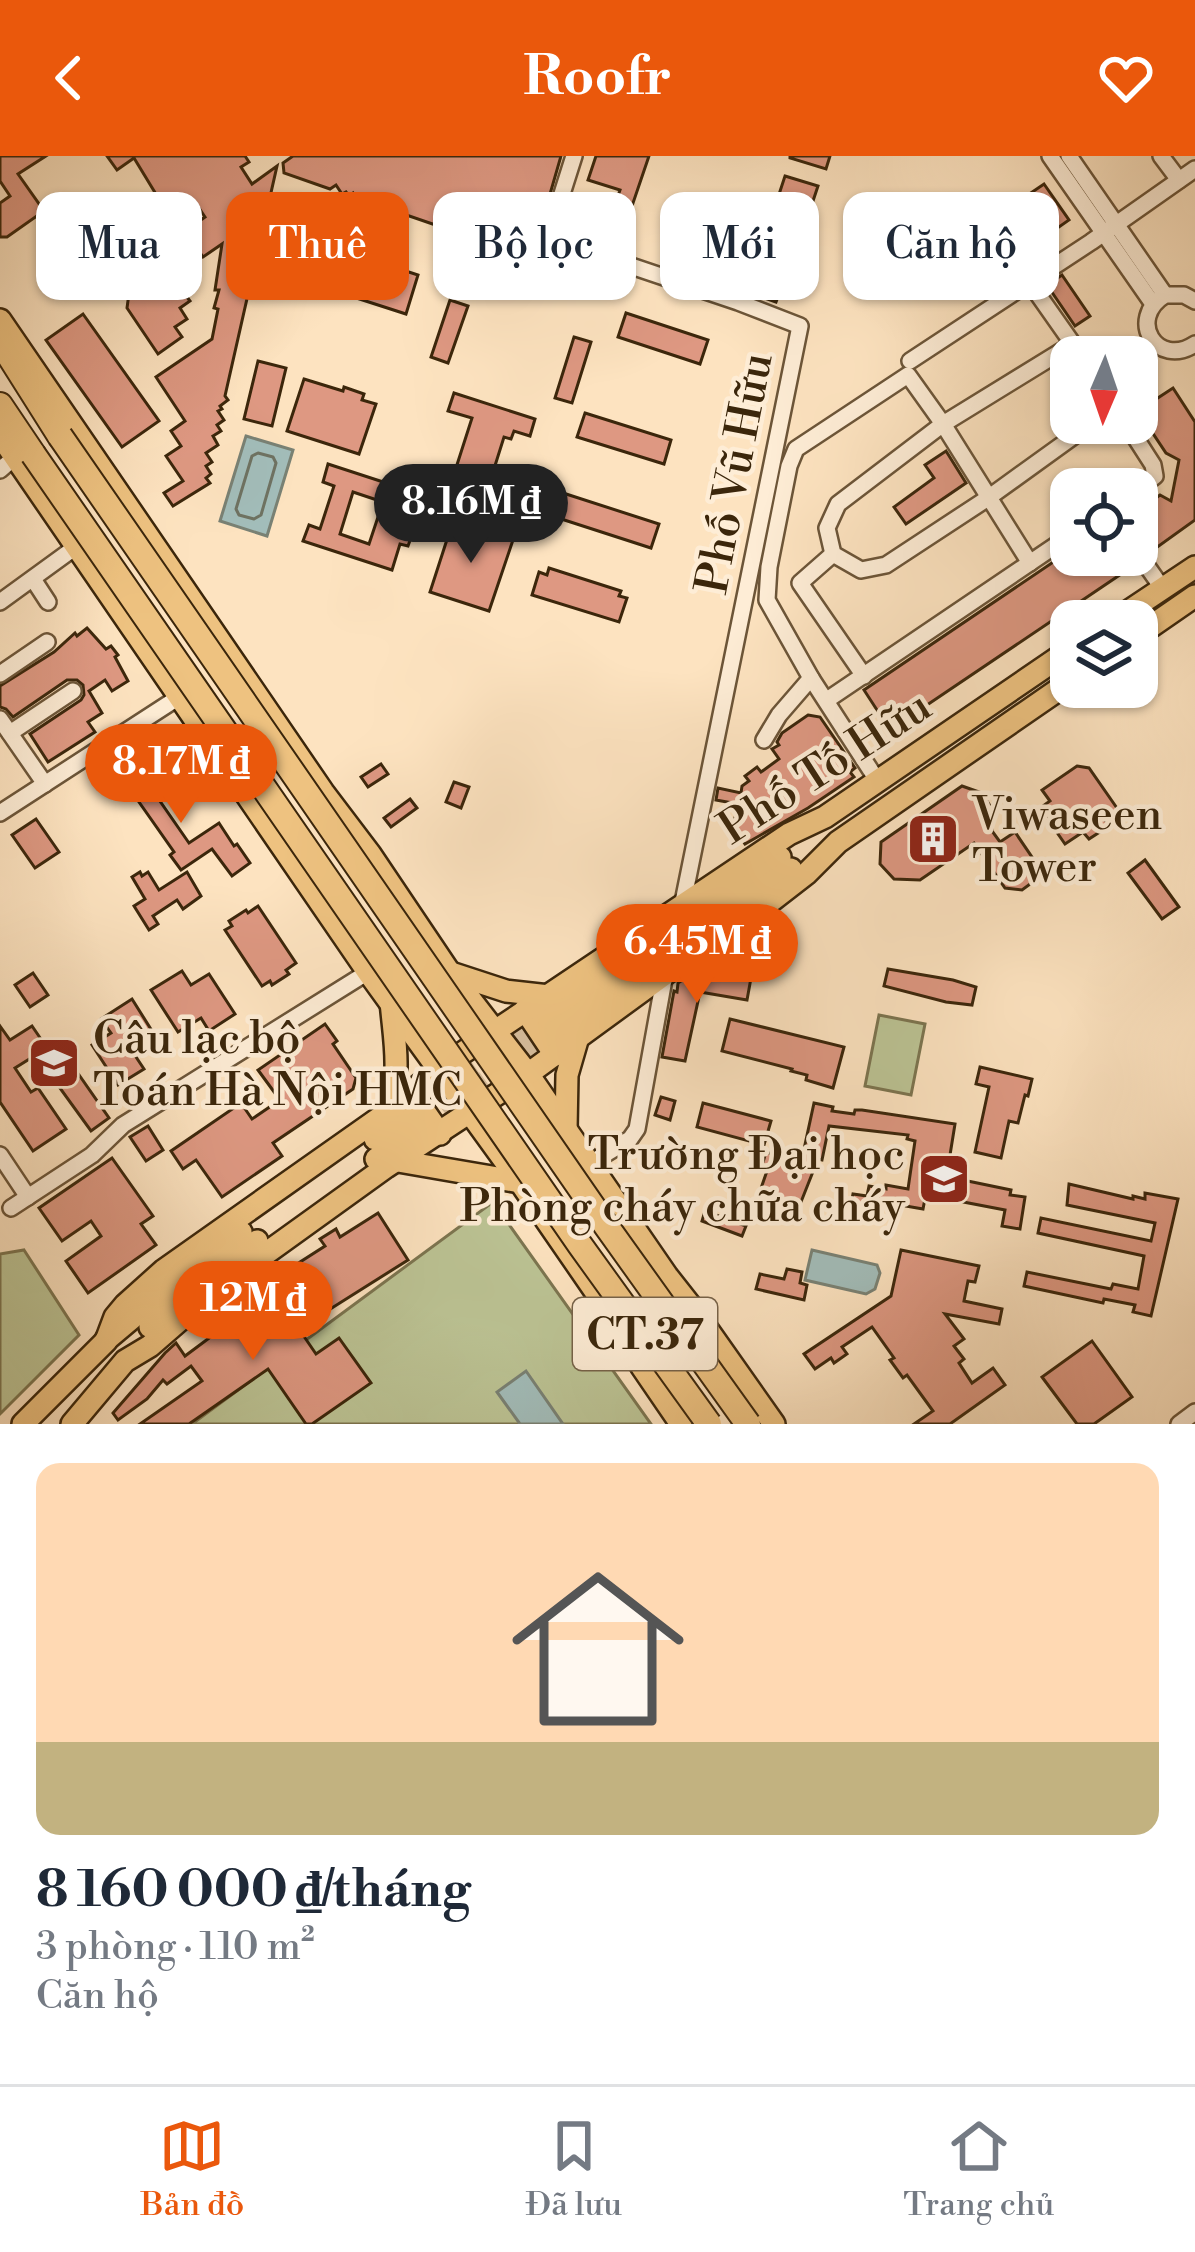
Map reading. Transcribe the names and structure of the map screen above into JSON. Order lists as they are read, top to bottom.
{
  "streets": {
    "highway": ["CT.37"],
    "main road": ["Phố Tố Hữu"],
    "street": ["Phố Vũ Hữu"]
  },
  "crossings": [
    ["Phố Vũ Hữu", "Phố Tố Hữu"],
    ["Phố Tố Hữu", "CT.37"]
  ],
  "places": {
    "building": ["Viwaseen Tower"],
    "school or university": ["Câu lạc bộ Toán Hà Nội HMC", "Trường Đại học Phòng cháy chữa cháy"]
  },
  "north": "bottom",
  "page": {
    "header": "Roofr",
    "chip": [
      "Mua",
      "Thuê",
      "Bộ lọc",
      "Mới",
      "Căn hộ"
    ],
    "price": [
      "8.16M ₫",
      "8.17M ₫",
      "6.45M ₫",
      "12M ₫"
    ],
    "list": [
      {
        "name": "8 160 000 ₫/tháng",
        "note": "3 phòng · 110 m² · Căn hộ"
      }
    ],
    "tabs": ["Bản đồ", "Đã lưu", "Trang chủ"]
  }
}
